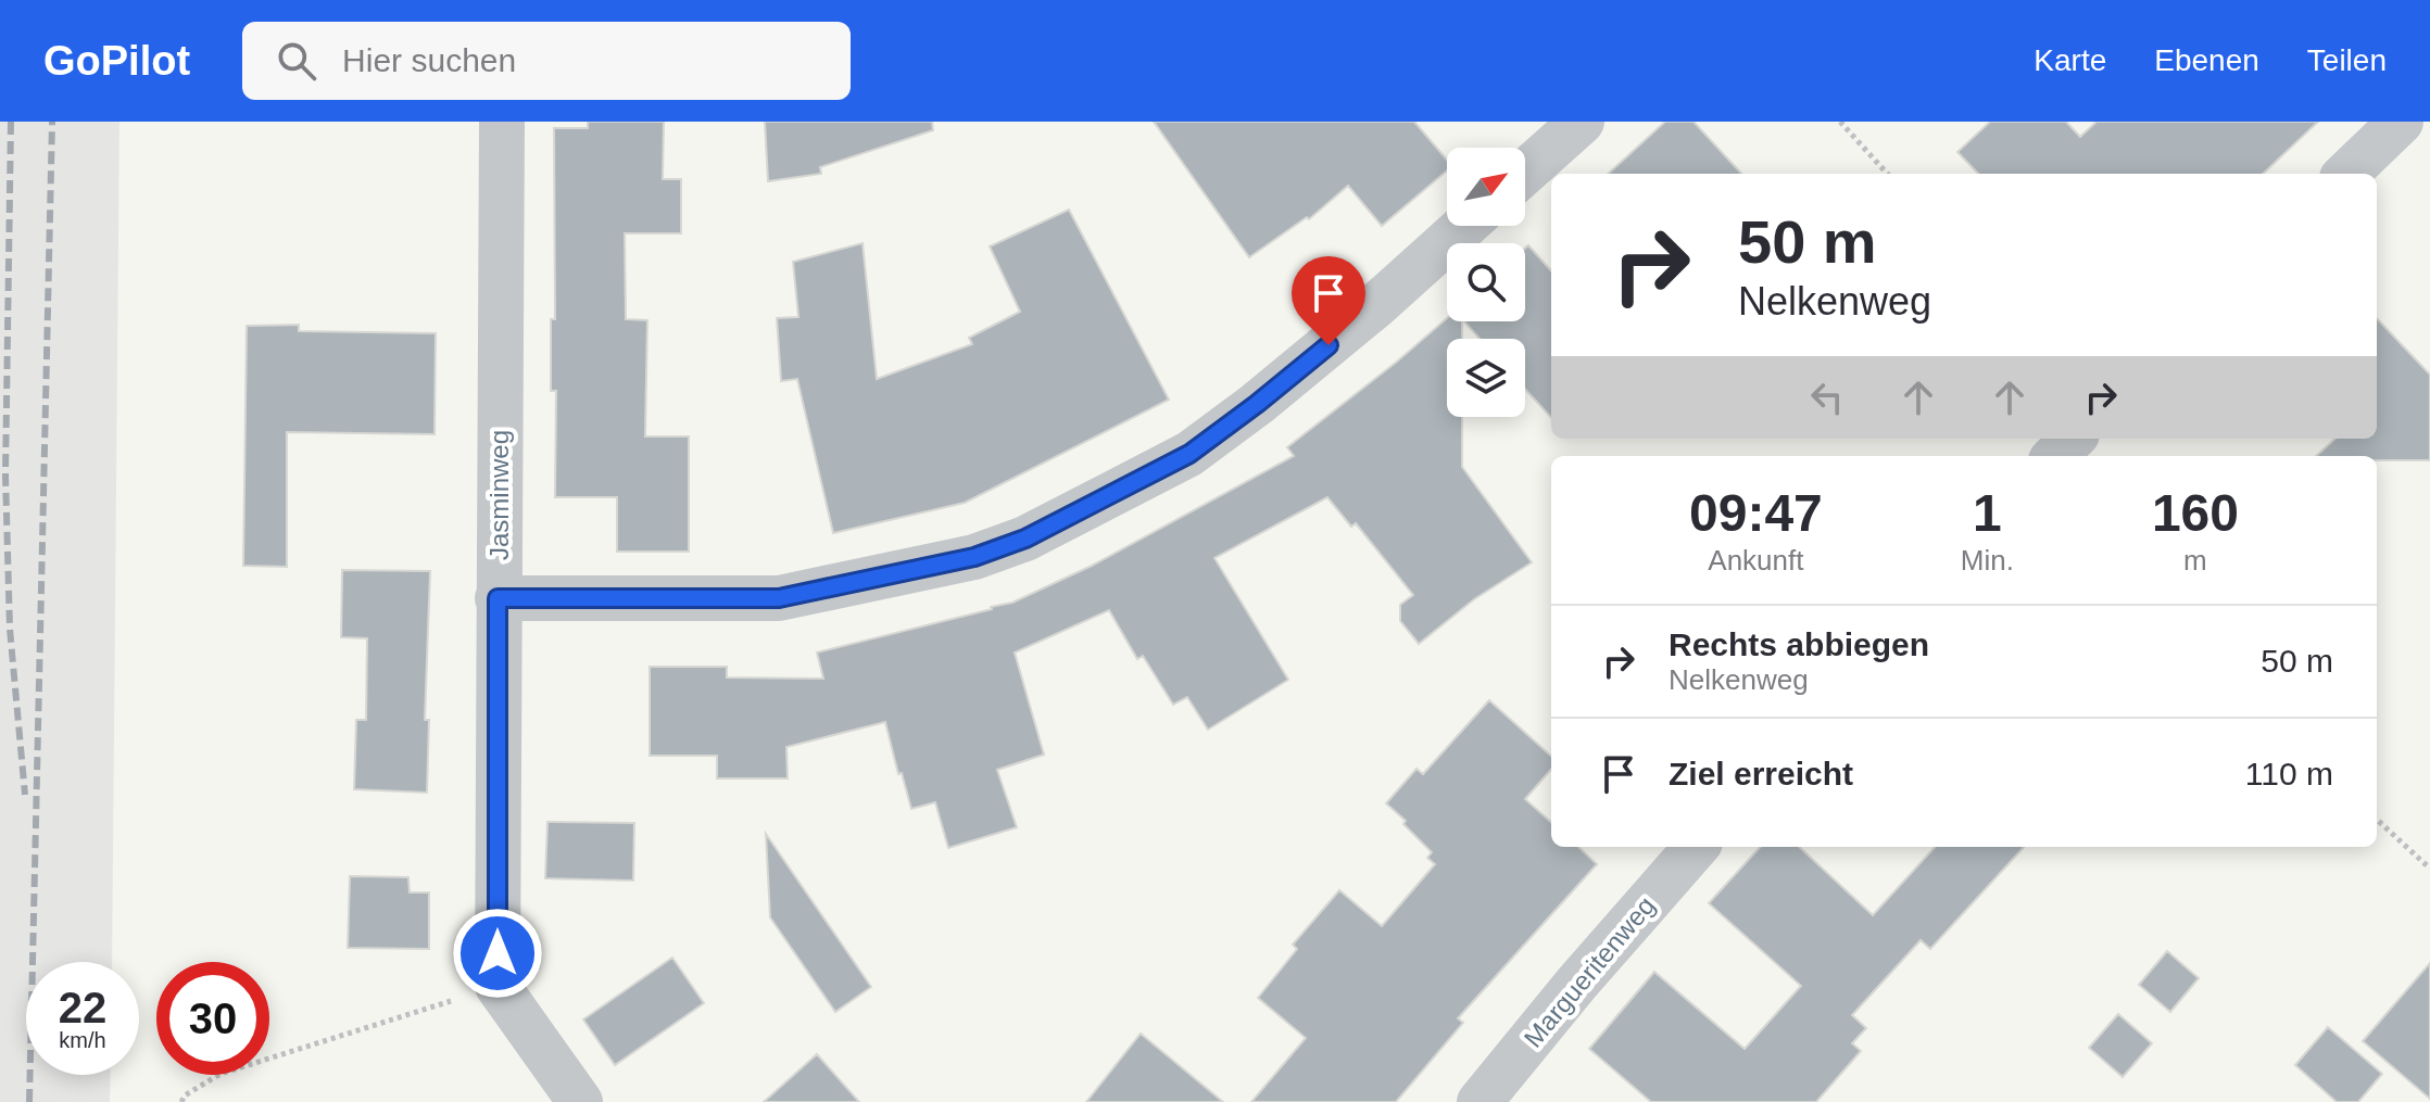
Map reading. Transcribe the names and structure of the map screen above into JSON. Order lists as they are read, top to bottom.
{
  "streets": {
    "street": ["Jasminweg", "Margueritenweg"]
  },
  "north": "top right",
  "page": {
    "header": "GoPilot",
    "search": "Hier suchen",
    "nav": ["Karte", "Ebenen", "Teilen"],
    "turn": ["50 m", "Nelkenweg"],
    "eta": [
      "09:47",
      "Ankunft",
      "1",
      "Min.",
      "160",
      "m"
    ],
    "list": [
      {
        "name": "Rechts abbiegen",
        "note": "Nelkenweg",
        "value": "50 m"
      },
      {
        "name": "Ziel erreicht",
        "value": "110 m"
      }
    ],
    "speed": "22 km/h",
    "limit": "30"
  }
}
